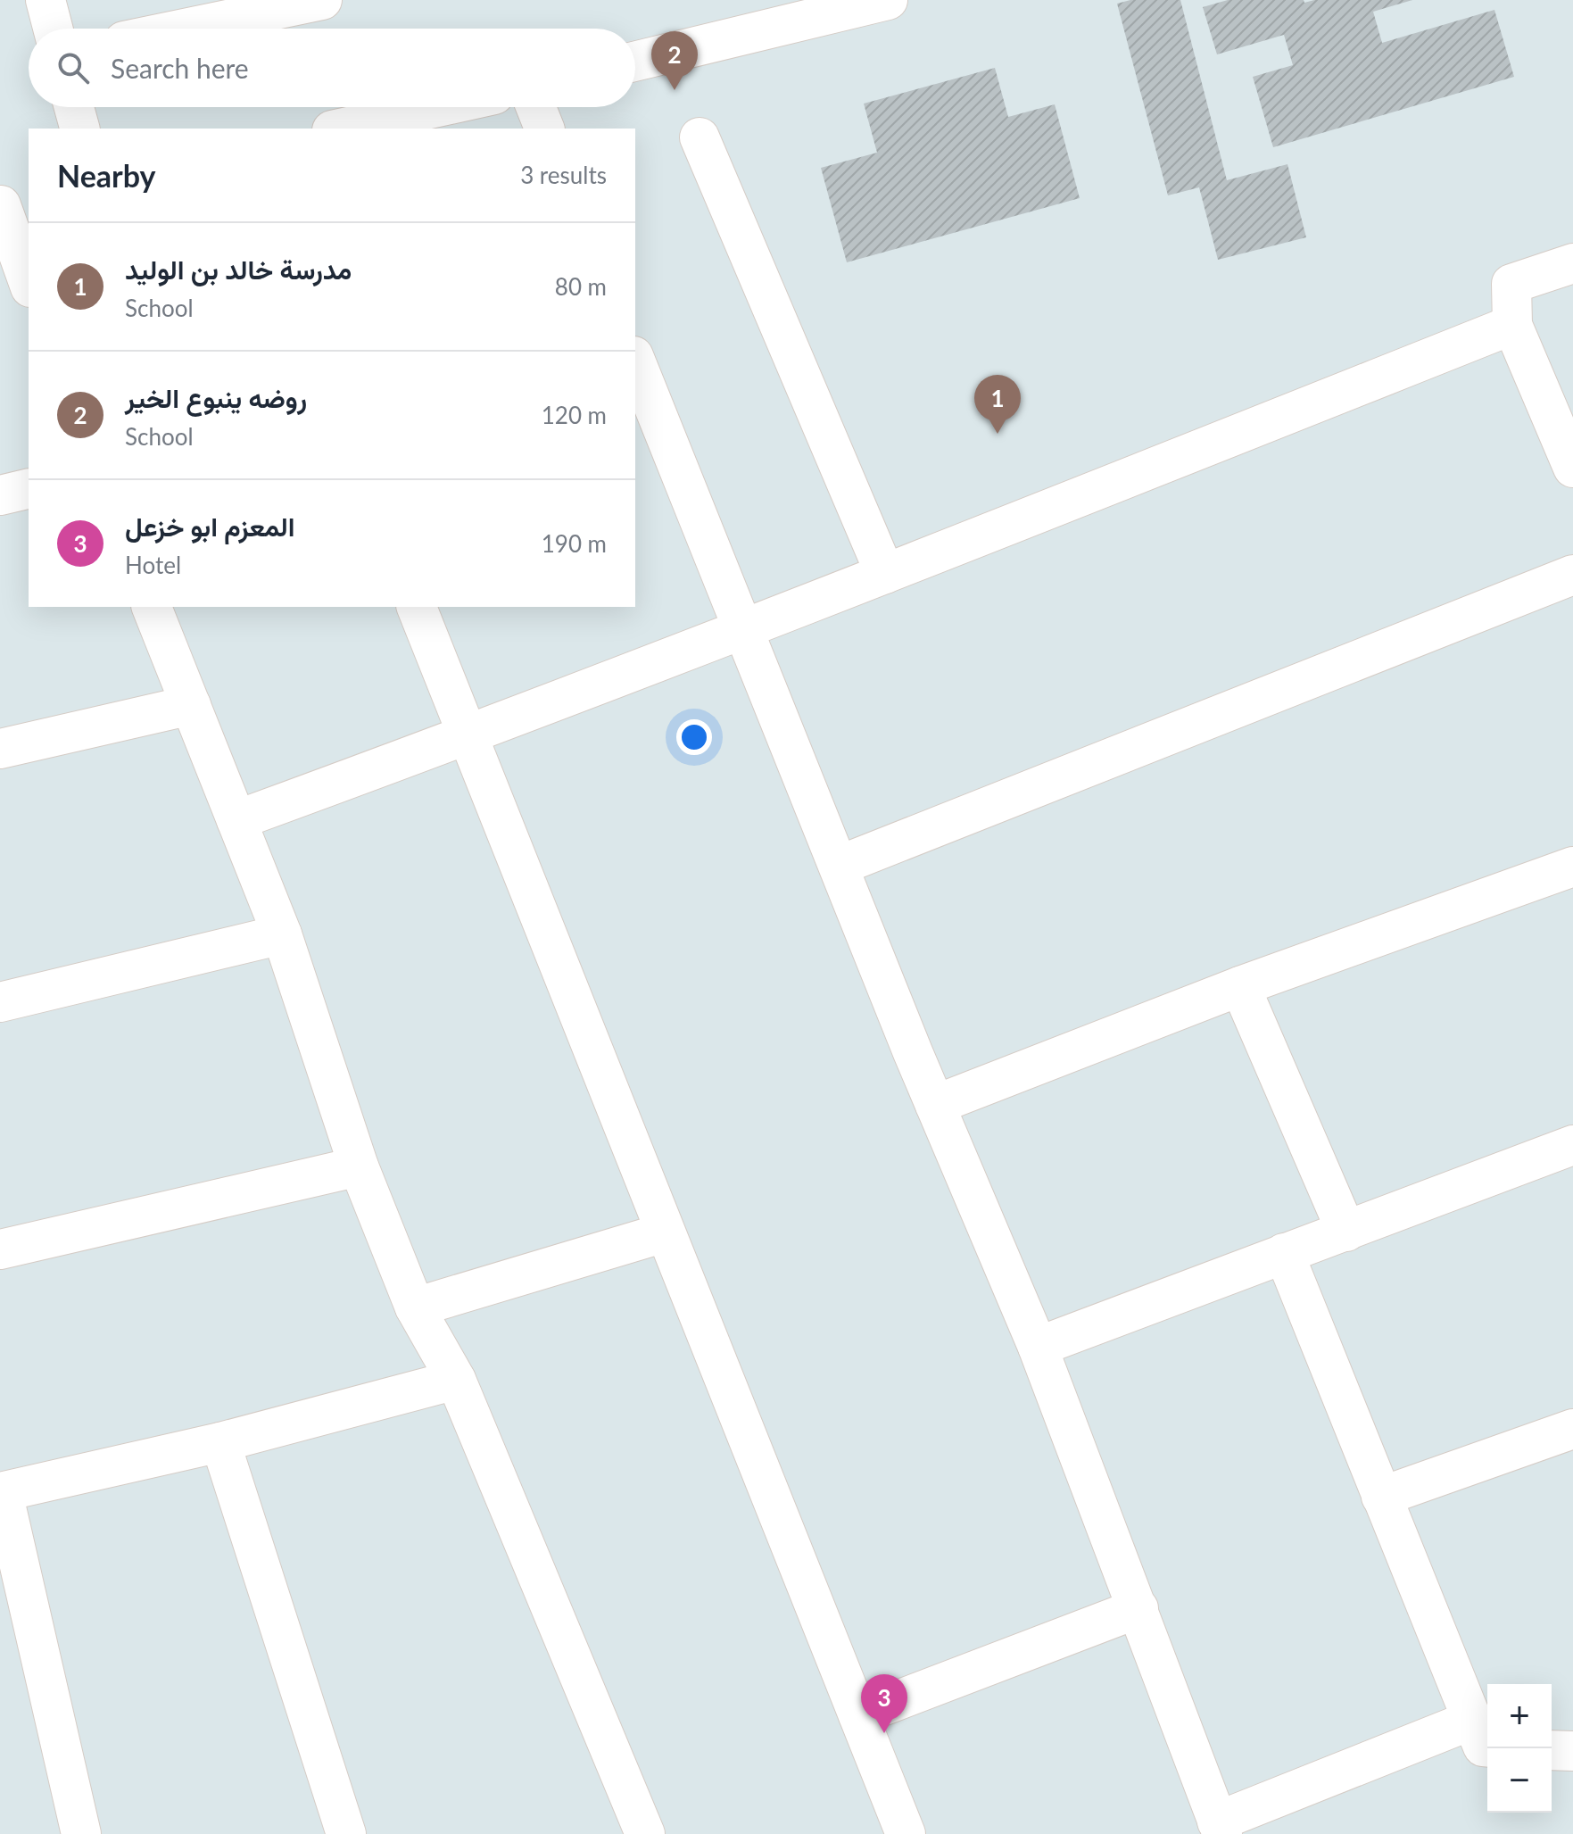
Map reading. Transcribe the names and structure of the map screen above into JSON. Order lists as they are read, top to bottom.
{
  "page": {
    "search": "Search here",
    "pins": ["2", "1", "3"],
    "heading": ["Nearby", "3 results"],
    "list": [
      {
        "mark": "1",
        "name": "مدرسة خالد بن الوليد",
        "note": "School",
        "value": "80 m"
      },
      {
        "mark": "2",
        "name": "روضه ينبوع الخير",
        "note": "School",
        "value": "120 m"
      },
      {
        "mark": "3",
        "name": "المعزم ابو خزعل",
        "note": "Hotel",
        "value": "190 m"
      }
    ],
    "map_buttons": ["+", "−"]
  }
}
